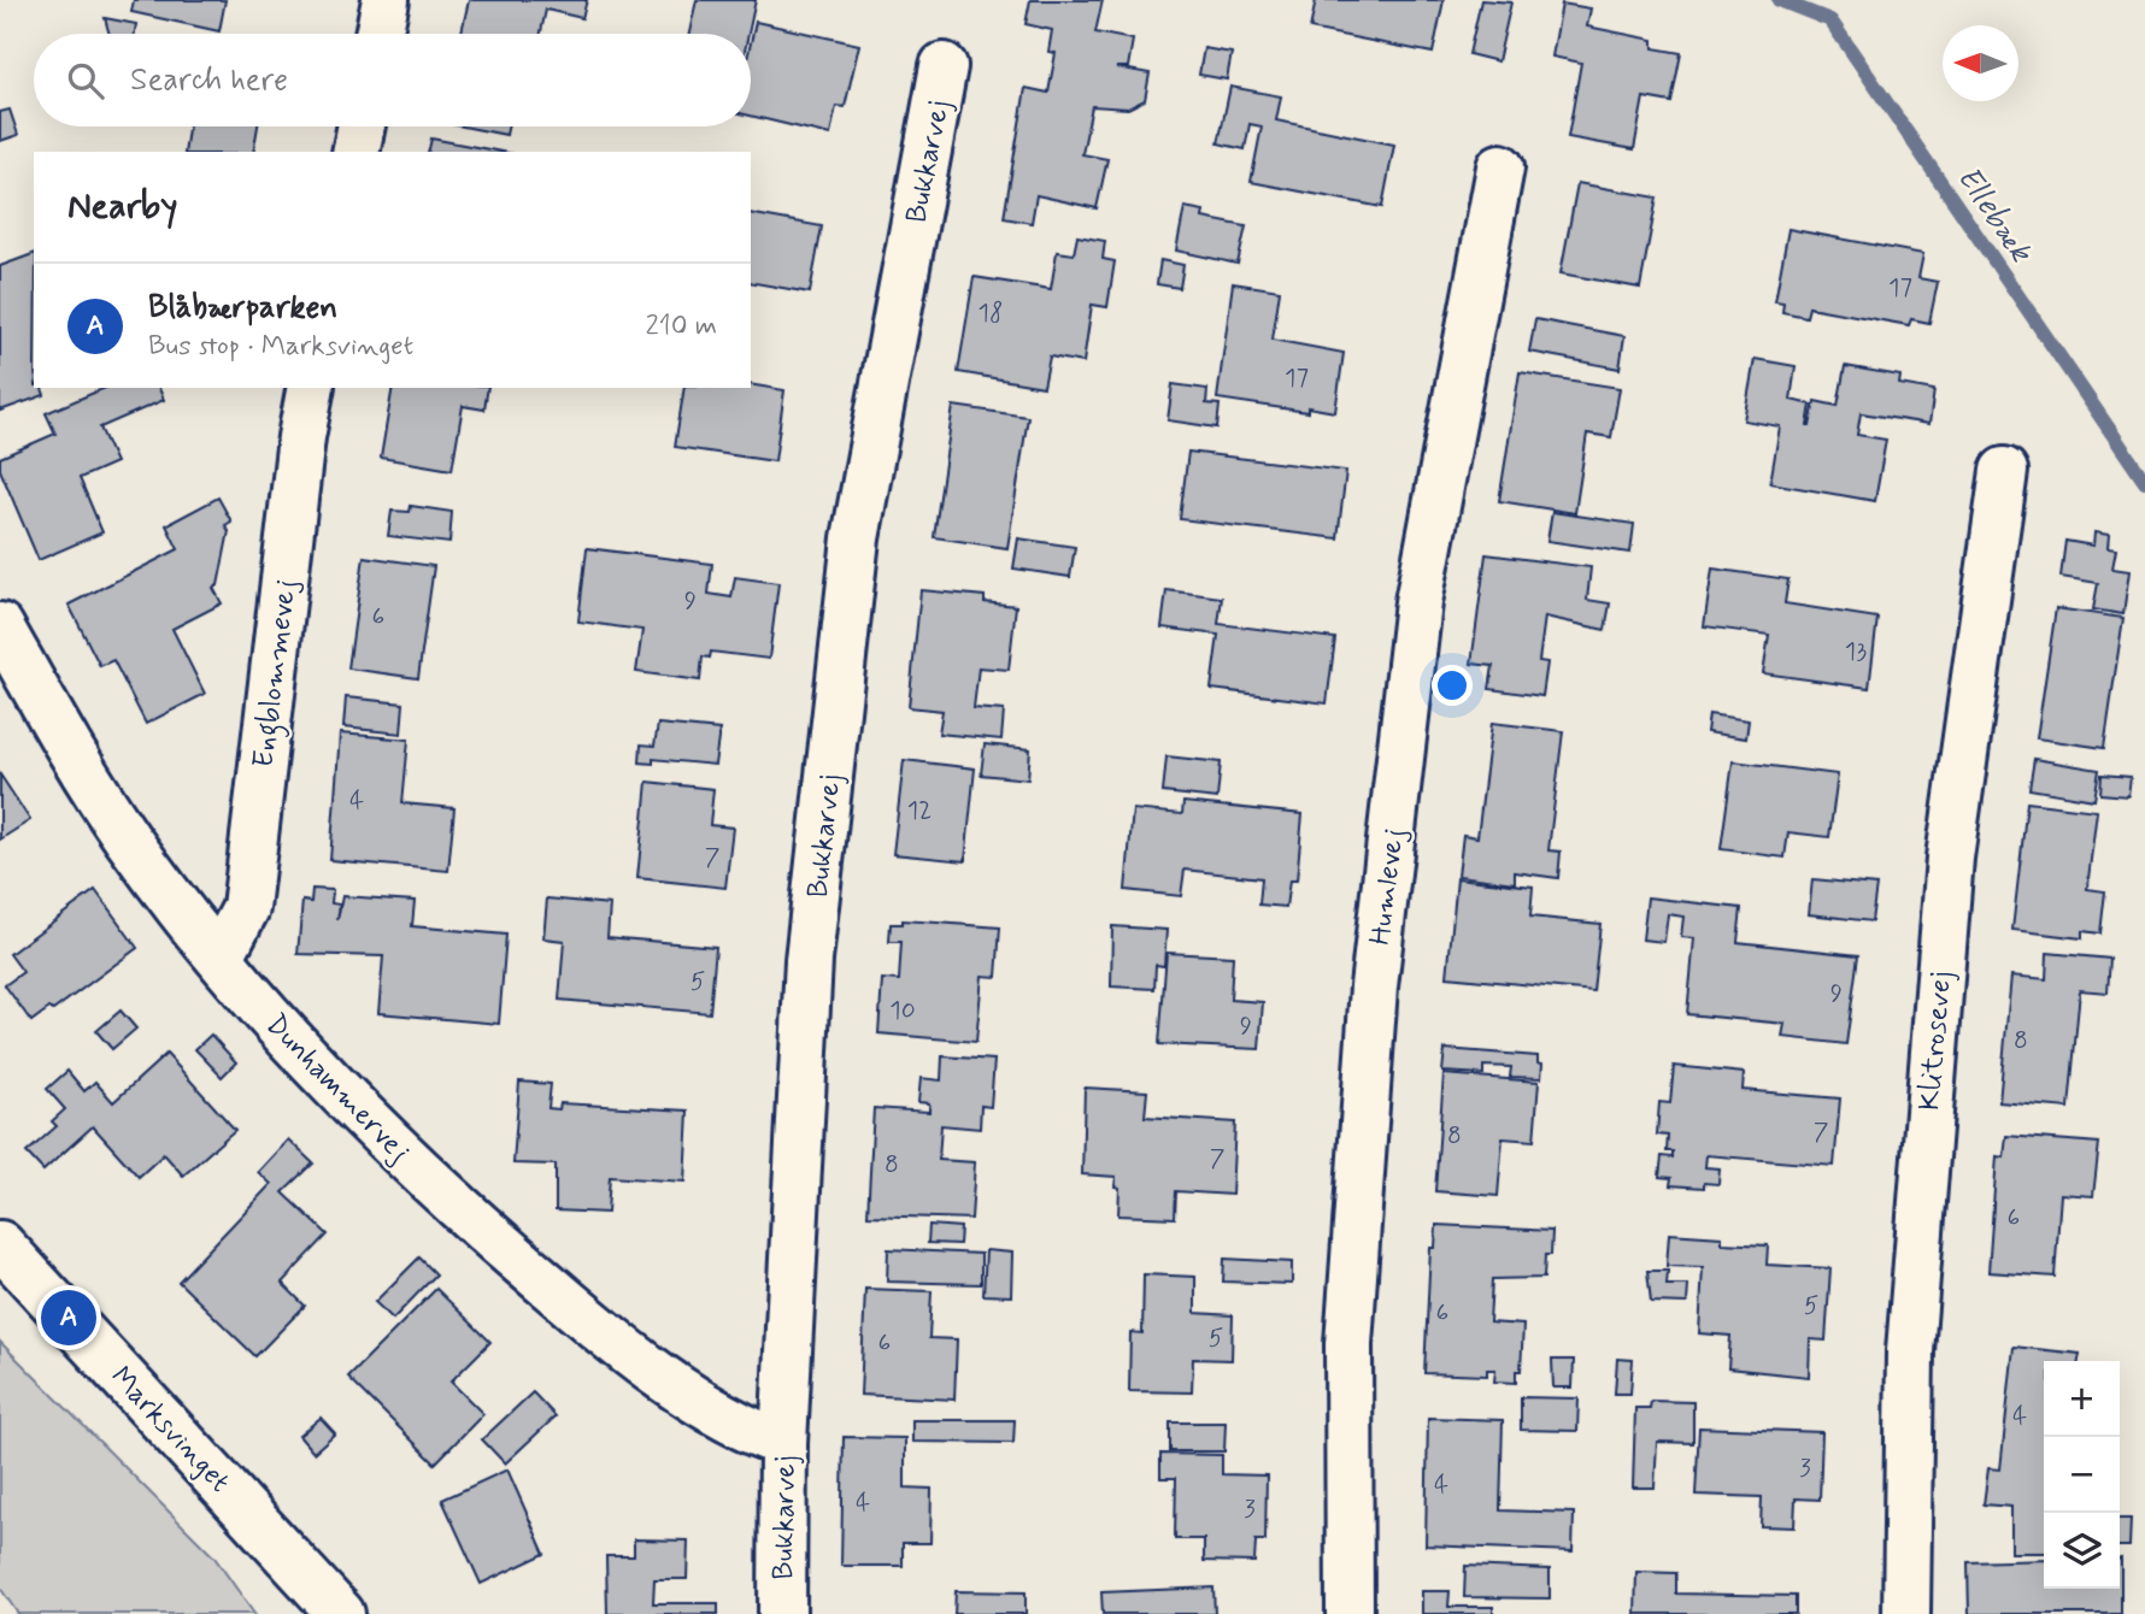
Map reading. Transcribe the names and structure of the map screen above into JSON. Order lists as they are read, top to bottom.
{
  "streets": {
    "street": [
      "Bukkarvej",
      "Engblommevej",
      "Humlevej",
      "Klitrosevej",
      "Dunhammervej",
      "Marksvinget"
    ]
  },
  "crossings": [
    ["Bukkarvej", "Dunhammervej"],
    ["Engblommevej", "Dunhammervej"]
  ],
  "water": ["Ellebæk"],
  "house_numbers": [
    "17",
    "18",
    "17",
    "9",
    "6",
    "13",
    "4",
    "12",
    "7",
    "5",
    "9",
    "10",
    "9",
    "8",
    "7",
    "8",
    "7",
    "8",
    "6",
    "5",
    "6",
    "5",
    "6",
    "4",
    "3",
    "4",
    "4",
    "3"
  ],
  "north": "left",
  "page": {
    "search": "Search here",
    "heading": "Nearby",
    "list": [
      {
        "mark": "A",
        "name": "Blåbærparken",
        "note": "Bus stop · Marksvinget",
        "value": "210 m"
      }
    ],
    "pins": "A",
    "map_buttons": ["+", "−"]
  }
}
